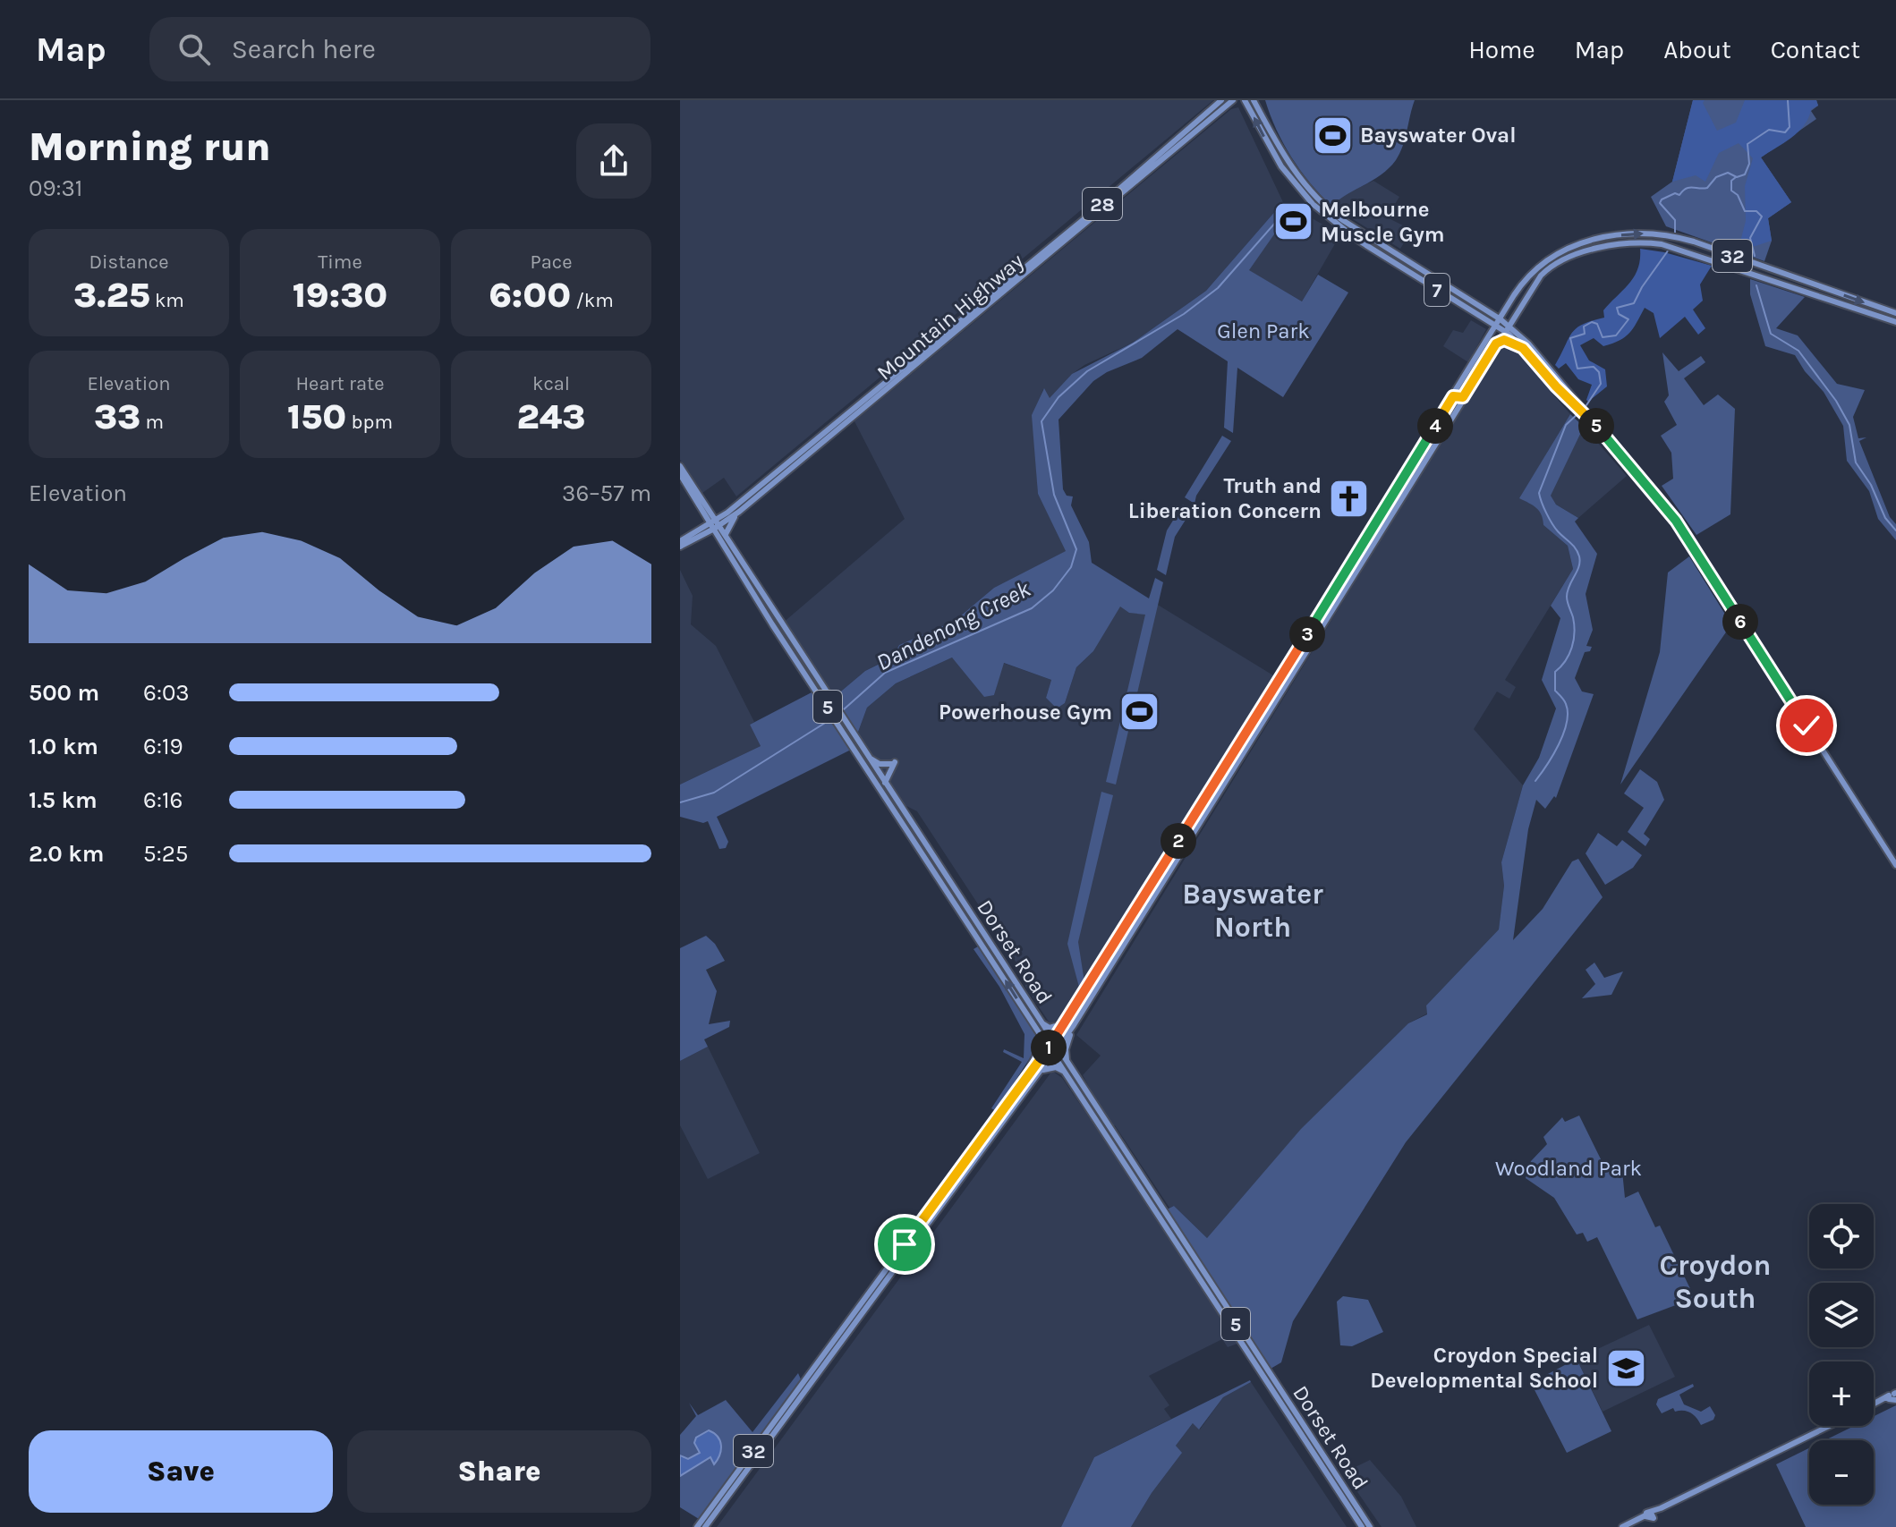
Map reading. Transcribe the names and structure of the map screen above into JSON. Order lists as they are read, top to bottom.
{
  "streets": {
    "main road": [
      "28",
      "32",
      "7",
      "Mountain Highway",
      "5",
      "Dorset Road"
    ]
  },
  "crossings": [
    ["32", "7"],
    ["32", "Dorset Road"],
    ["Mountain Highway", "Dorset Road"]
  ],
  "districts": ["Bayswater North", "Croydon South"],
  "water": ["Dandenong Creek"],
  "parks": ["Glen Park", "Woodland Park"],
  "places": {
    "sports": ["Bayswater Oval", "Melbourne Muscle Gym", "Powerhouse Gym"],
    "church": ["Truth and Liberation Concern"],
    "school or university": ["Croydon Special Developmental School"]
  },
  "page": {
    "header": "Map",
    "search": "Search here",
    "nav": [
      "Home",
      "Map",
      "About",
      "Contact"
    ],
    "heading": ["Morning run", "09:31"],
    "stats": [
      ["Distance", "3.25 km"],
      ["Time", "19:30"],
      ["Pace", "6:00 /km"],
      ["Elevation", "33 m"],
      ["Heart rate", "150 bpm"],
      ["kcal", "243"]
    ],
    "pins": [
      "4",
      "5",
      "6",
      "3",
      "2",
      "1"
    ],
    "chart": ["Elevation", "36–57 m"],
    "list": [
      {
        "name": "500 m",
        "note": "6:03"
      },
      {
        "name": "1.0 km",
        "note": "6:19"
      },
      {
        "name": "1.5 km",
        "note": "6:16"
      },
      {
        "name": "2.0 km",
        "note": "5:25"
      }
    ],
    "map_buttons": ["+", "−"],
    "buttons": ["Save", "Share"]
  }
}
